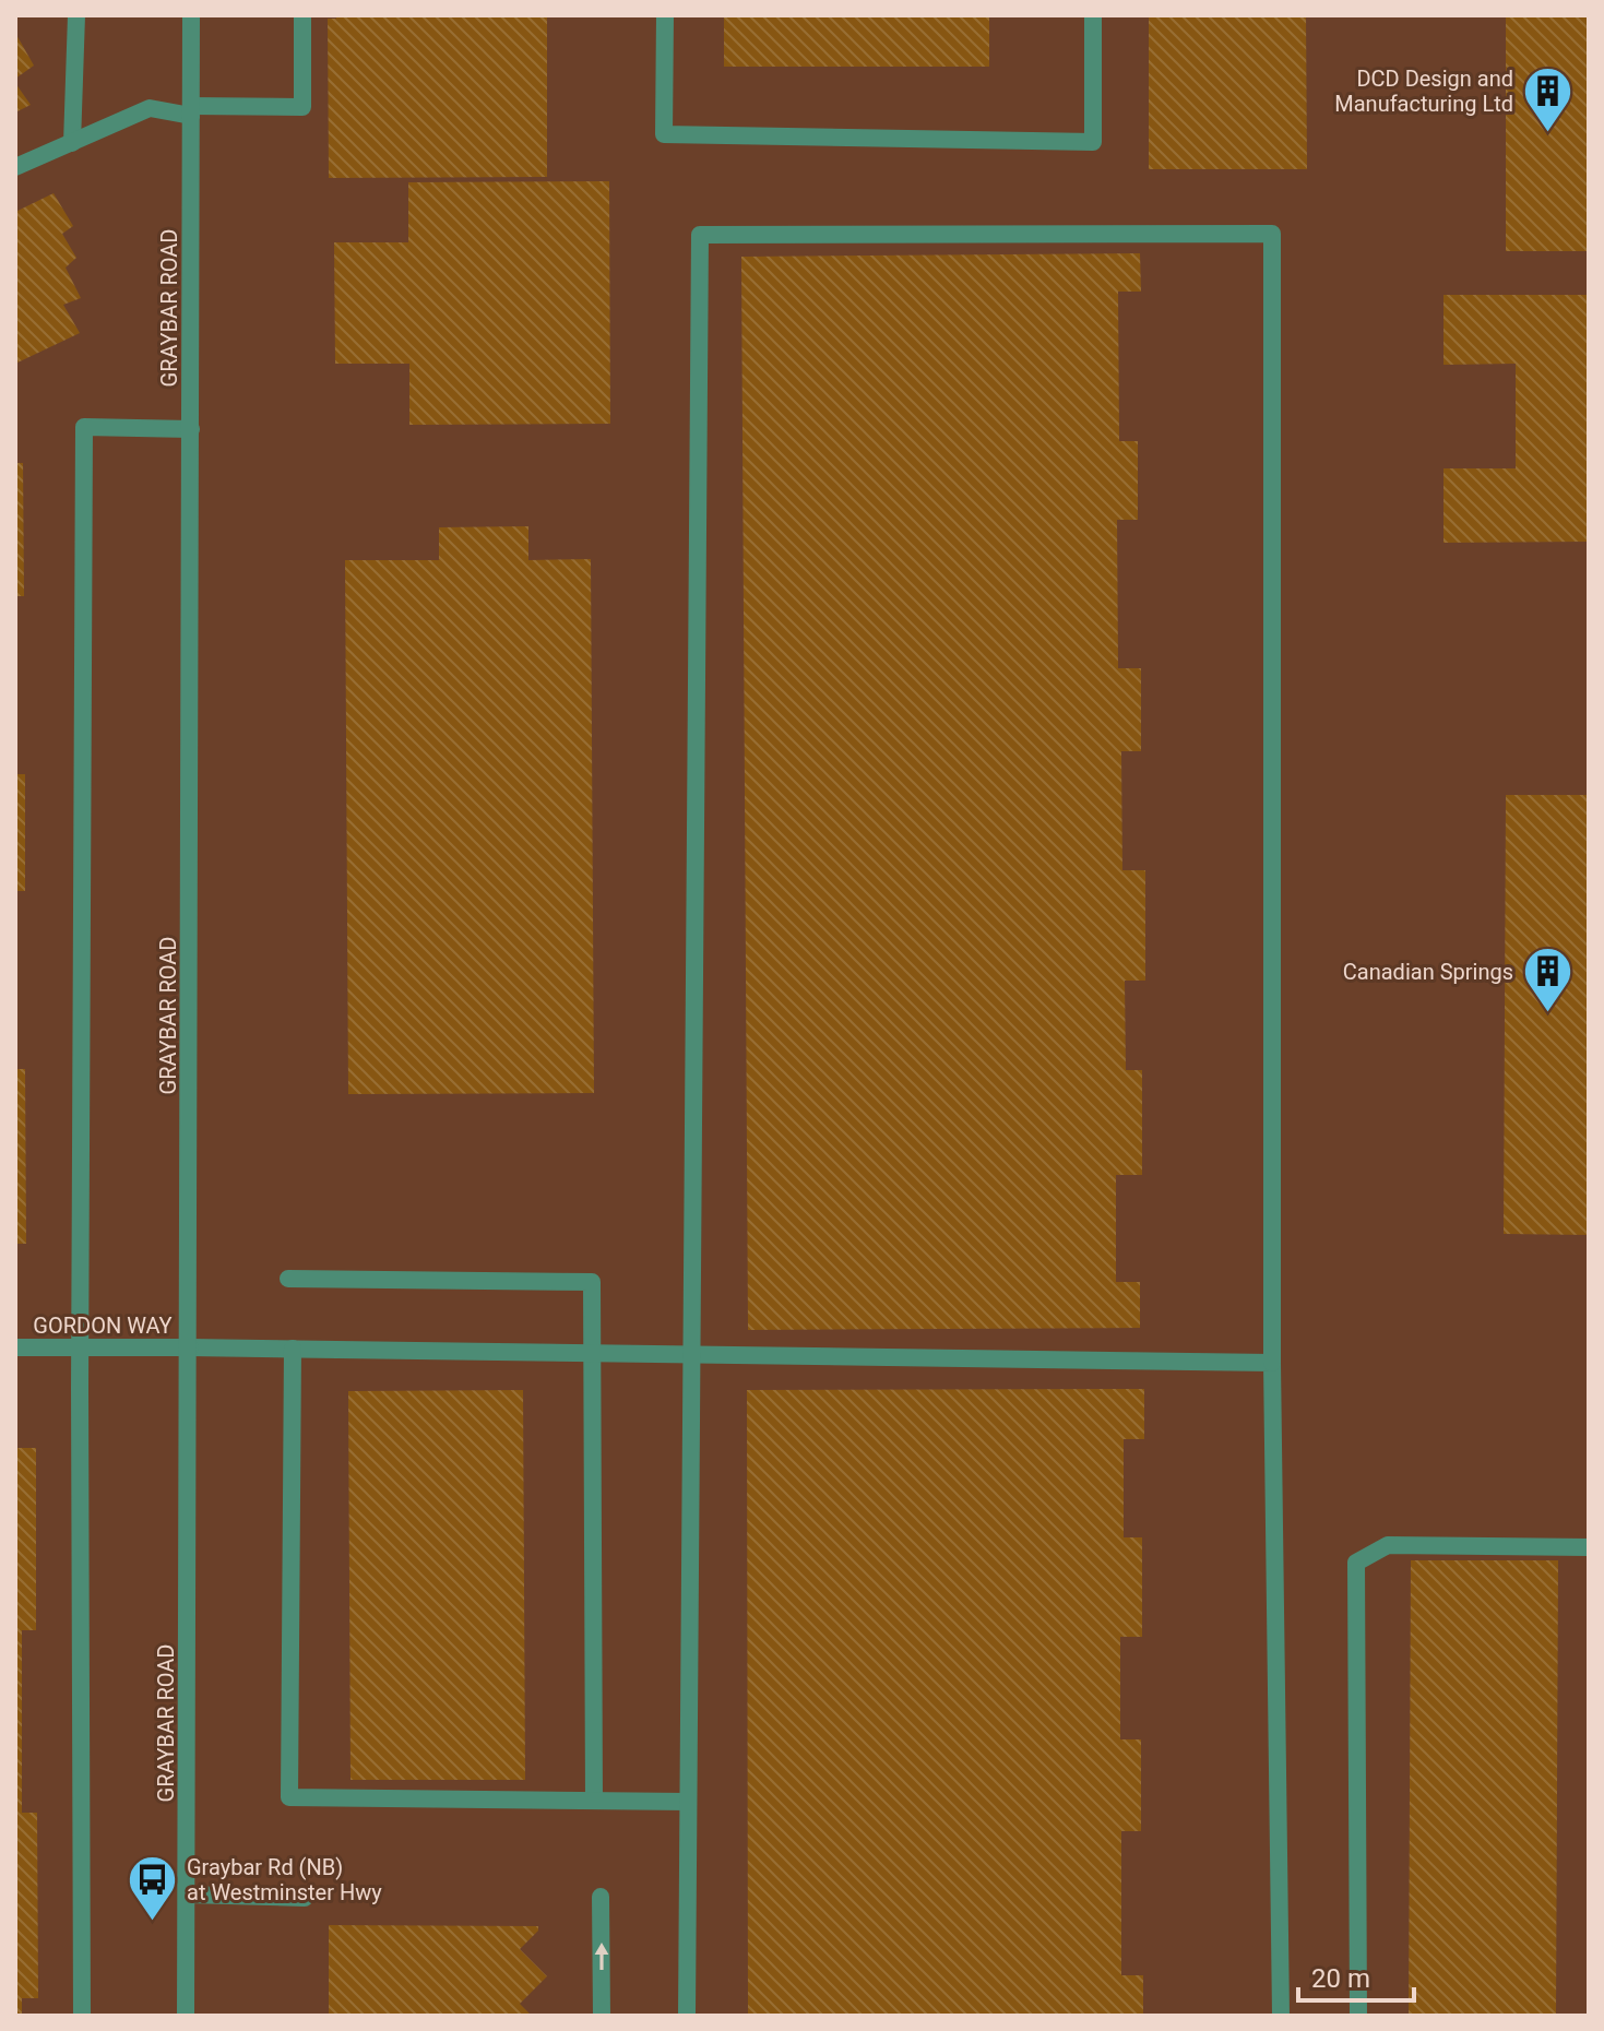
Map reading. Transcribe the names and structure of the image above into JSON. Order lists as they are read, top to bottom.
{
  "streets": {
    "street": ["GRAYBAR ROAD", "GORDON WAY"]
  },
  "crossings": [
    ["GRAYBAR ROAD", "GORDON WAY"]
  ],
  "places": {
    "building": ["DCD Design and Manufacturing Ltd", "Canadian Springs"],
    "bus stop": ["Graybar Rd (NB) at Westminster Hwy"]
  },
  "scale_bar": "20 m"
}
